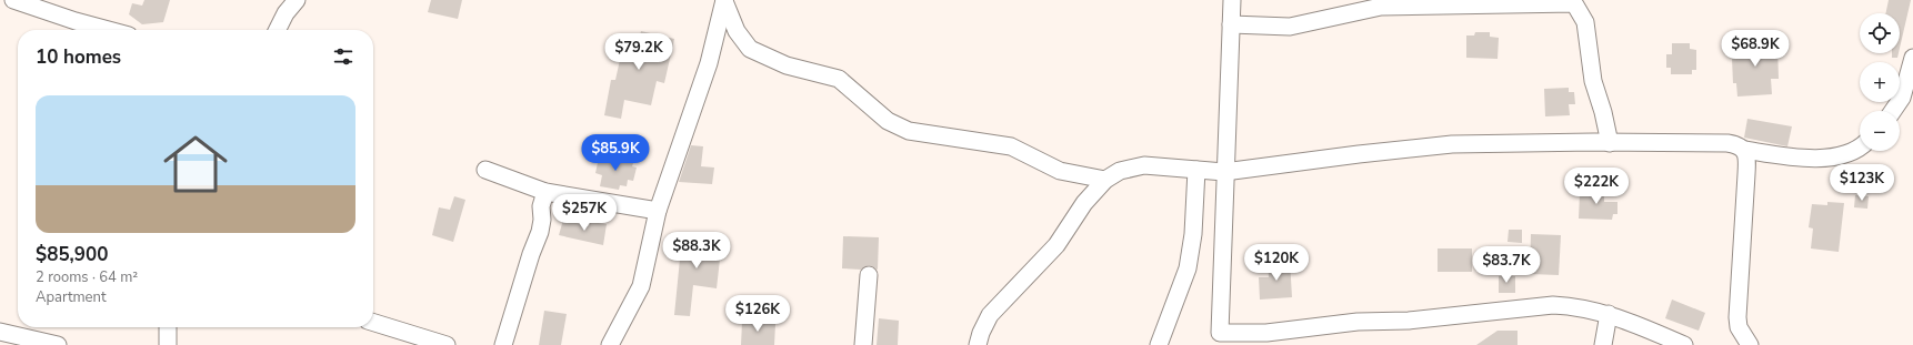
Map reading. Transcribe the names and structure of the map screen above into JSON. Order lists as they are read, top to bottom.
{
  "page": {
    "map_buttons": ["+", "−"],
    "price": [
      "$68.9K",
      "$79.2K",
      "$85.9K",
      "$123K",
      "$222K",
      "$257K",
      "$88.3K",
      "$120K",
      "$83.7K",
      "$126K"
    ],
    "heading": "10 homes",
    "list": [
      {
        "name": "$85,900",
        "note": "2 rooms · 64 m² · Apartment"
      }
    ]
  }
}
